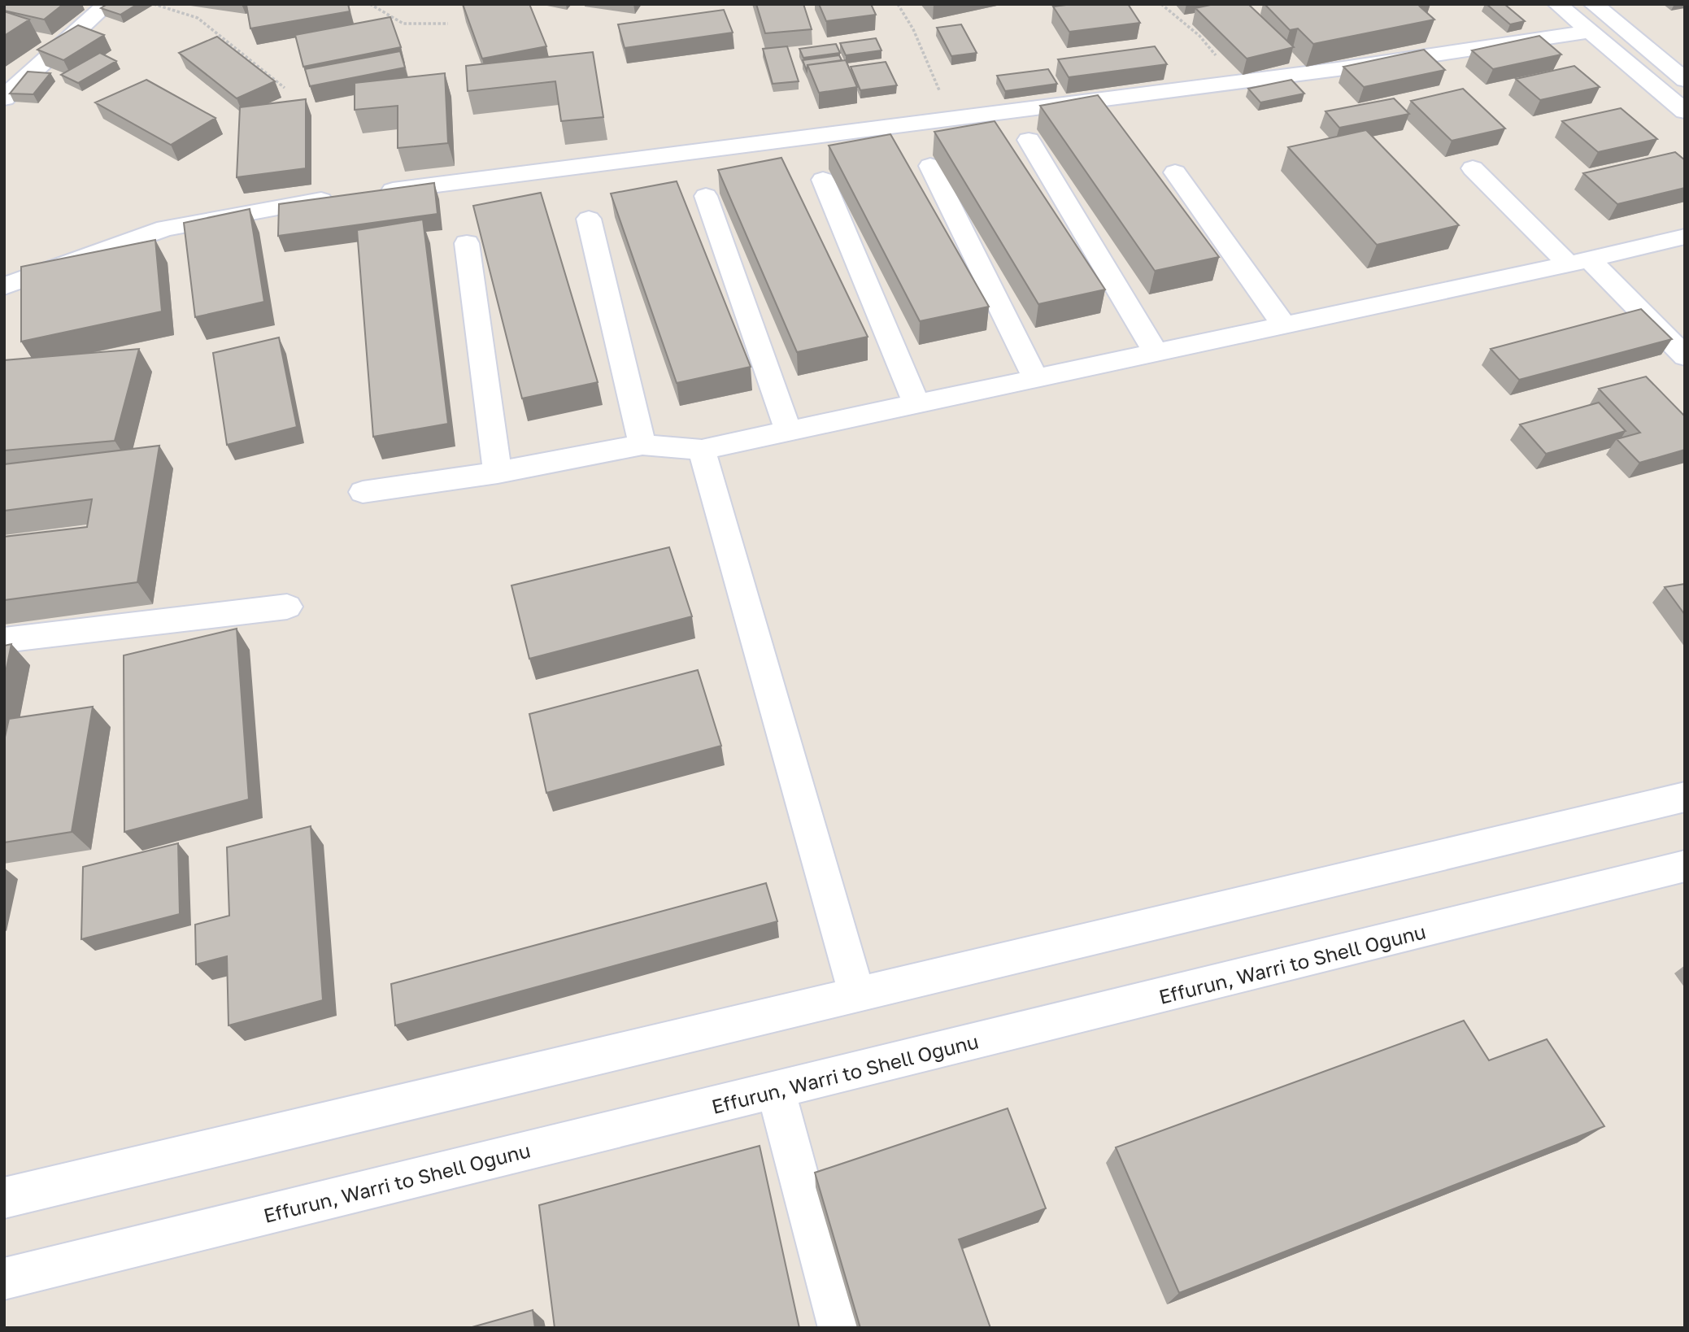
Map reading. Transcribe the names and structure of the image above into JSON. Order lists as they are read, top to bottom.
{
  "streets": {
    "street": ["Effurun, Warri to Shell Ogunu"]
  }
}
